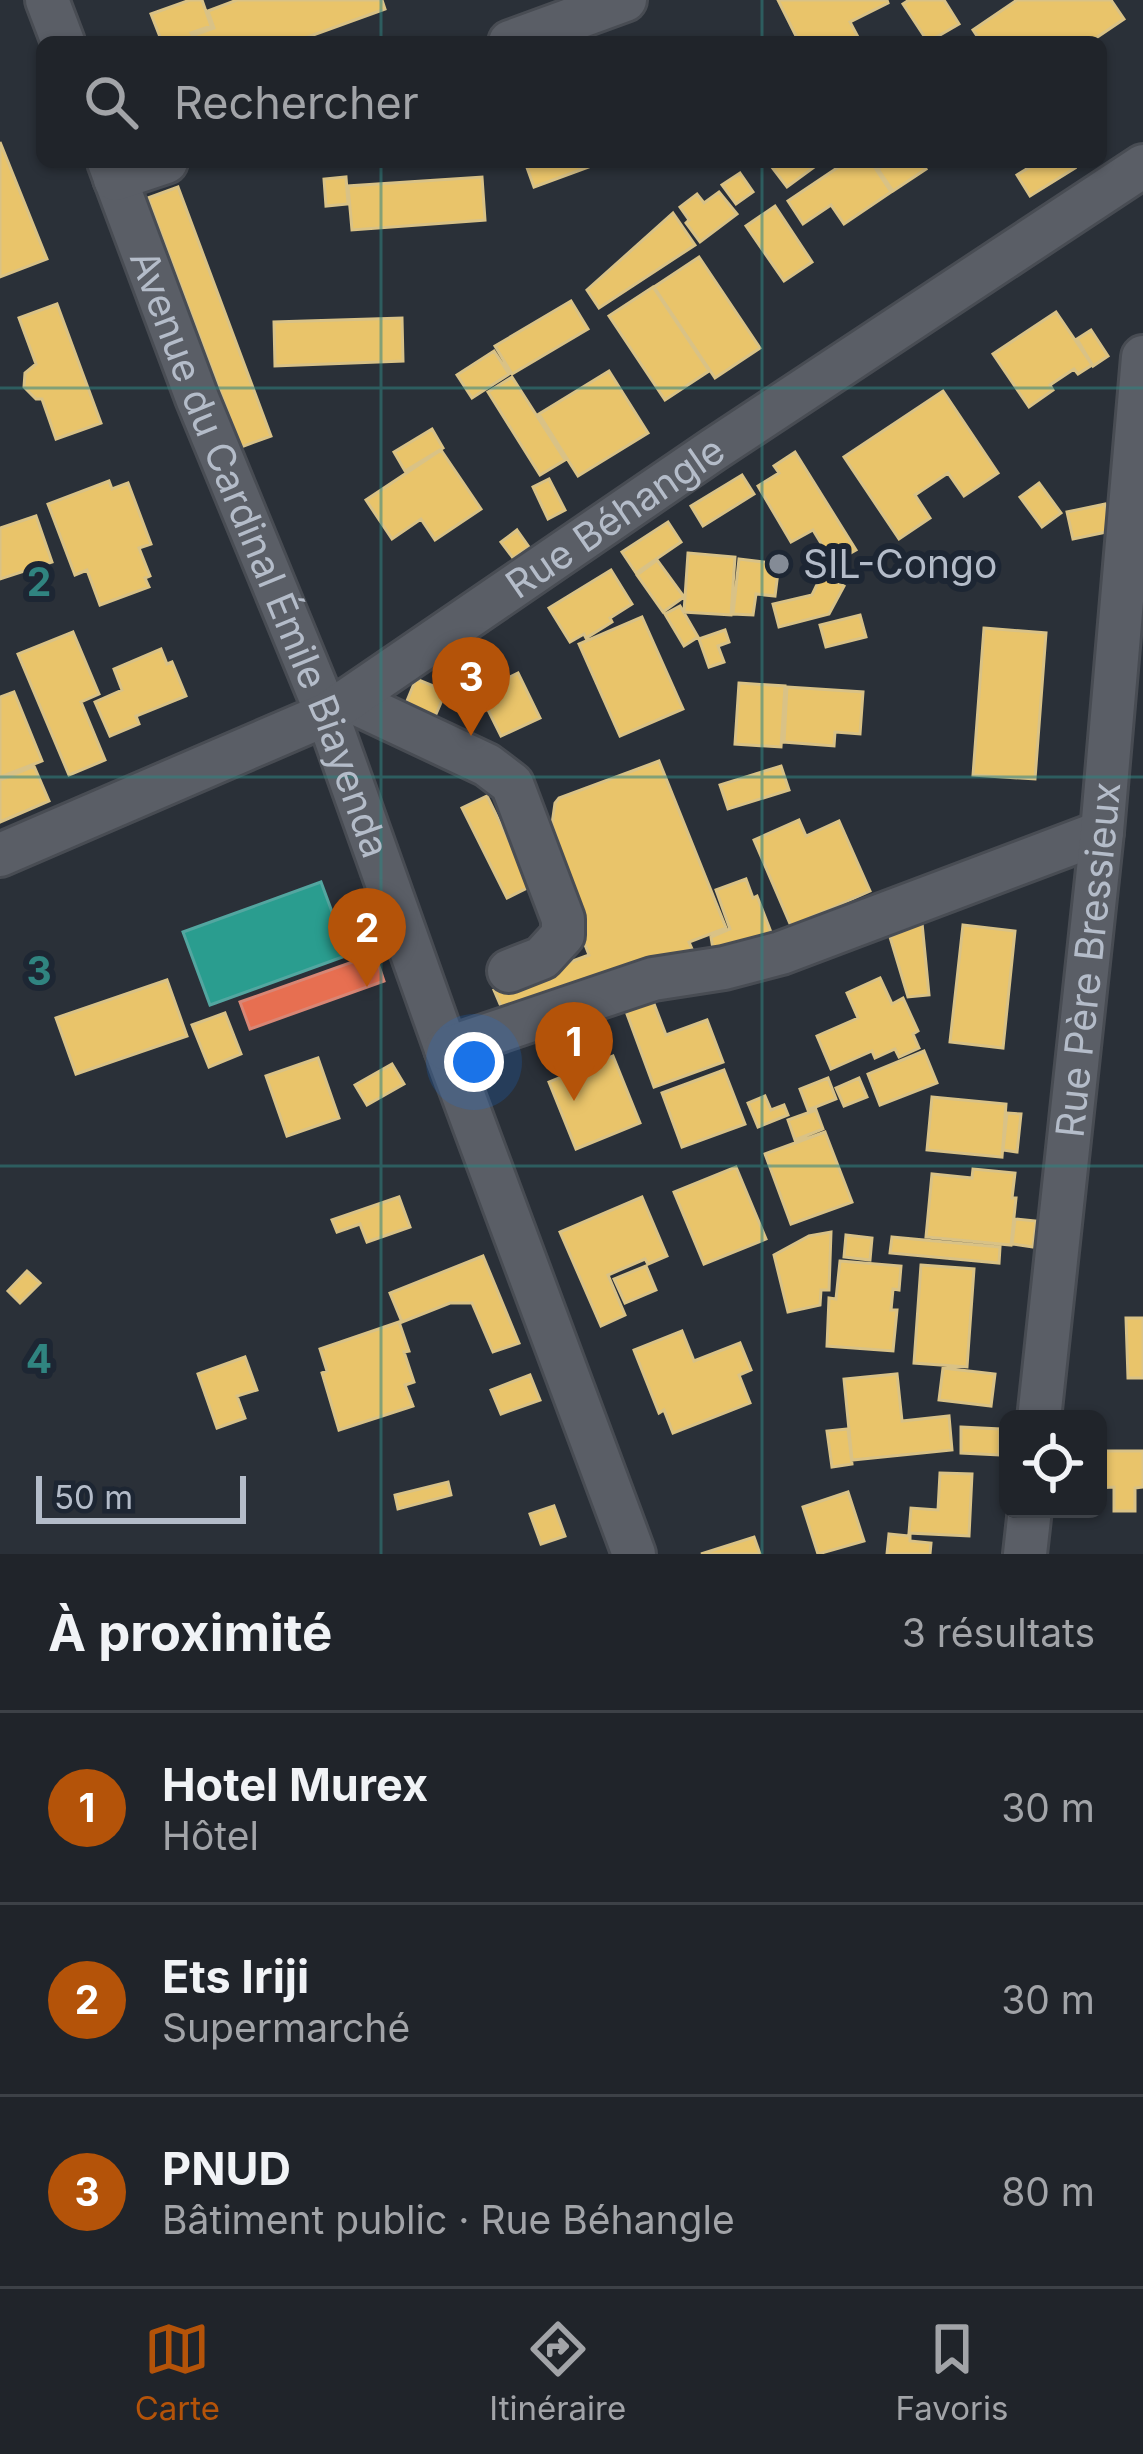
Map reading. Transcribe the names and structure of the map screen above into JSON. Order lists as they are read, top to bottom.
{
  "streets": {
    "street": ["Rue Béhangle", "Avenue du Cardinal Émile Biayenda", "Rue Père Bressieux"]
  },
  "crossings": [
    ["Rue Béhangle", "Avenue du Cardinal Émile Biayenda"]
  ],
  "places": ["SIL-Congo"],
  "scale_bar": "50 m",
  "page": {
    "search": "Rechercher",
    "pins": ["3", "2", "1"],
    "scale": "50 m",
    "heading": ["À proximité", "3 résultats"],
    "list": [
      {
        "mark": "1",
        "name": "Hotel Murex",
        "note": "Hôtel",
        "value": "30 m"
      },
      {
        "mark": "2",
        "name": "Ets Iriji",
        "note": "Supermarché",
        "value": "30 m"
      },
      {
        "mark": "3",
        "name": "PNUD",
        "note": "Bâtiment public · Rue Béhangle",
        "value": "80 m"
      }
    ],
    "nav": ["Carte", "Itinéraire", "Favoris"]
  },
  "grid": {
    "rows": ["2", "3", "4"]
  }
}
